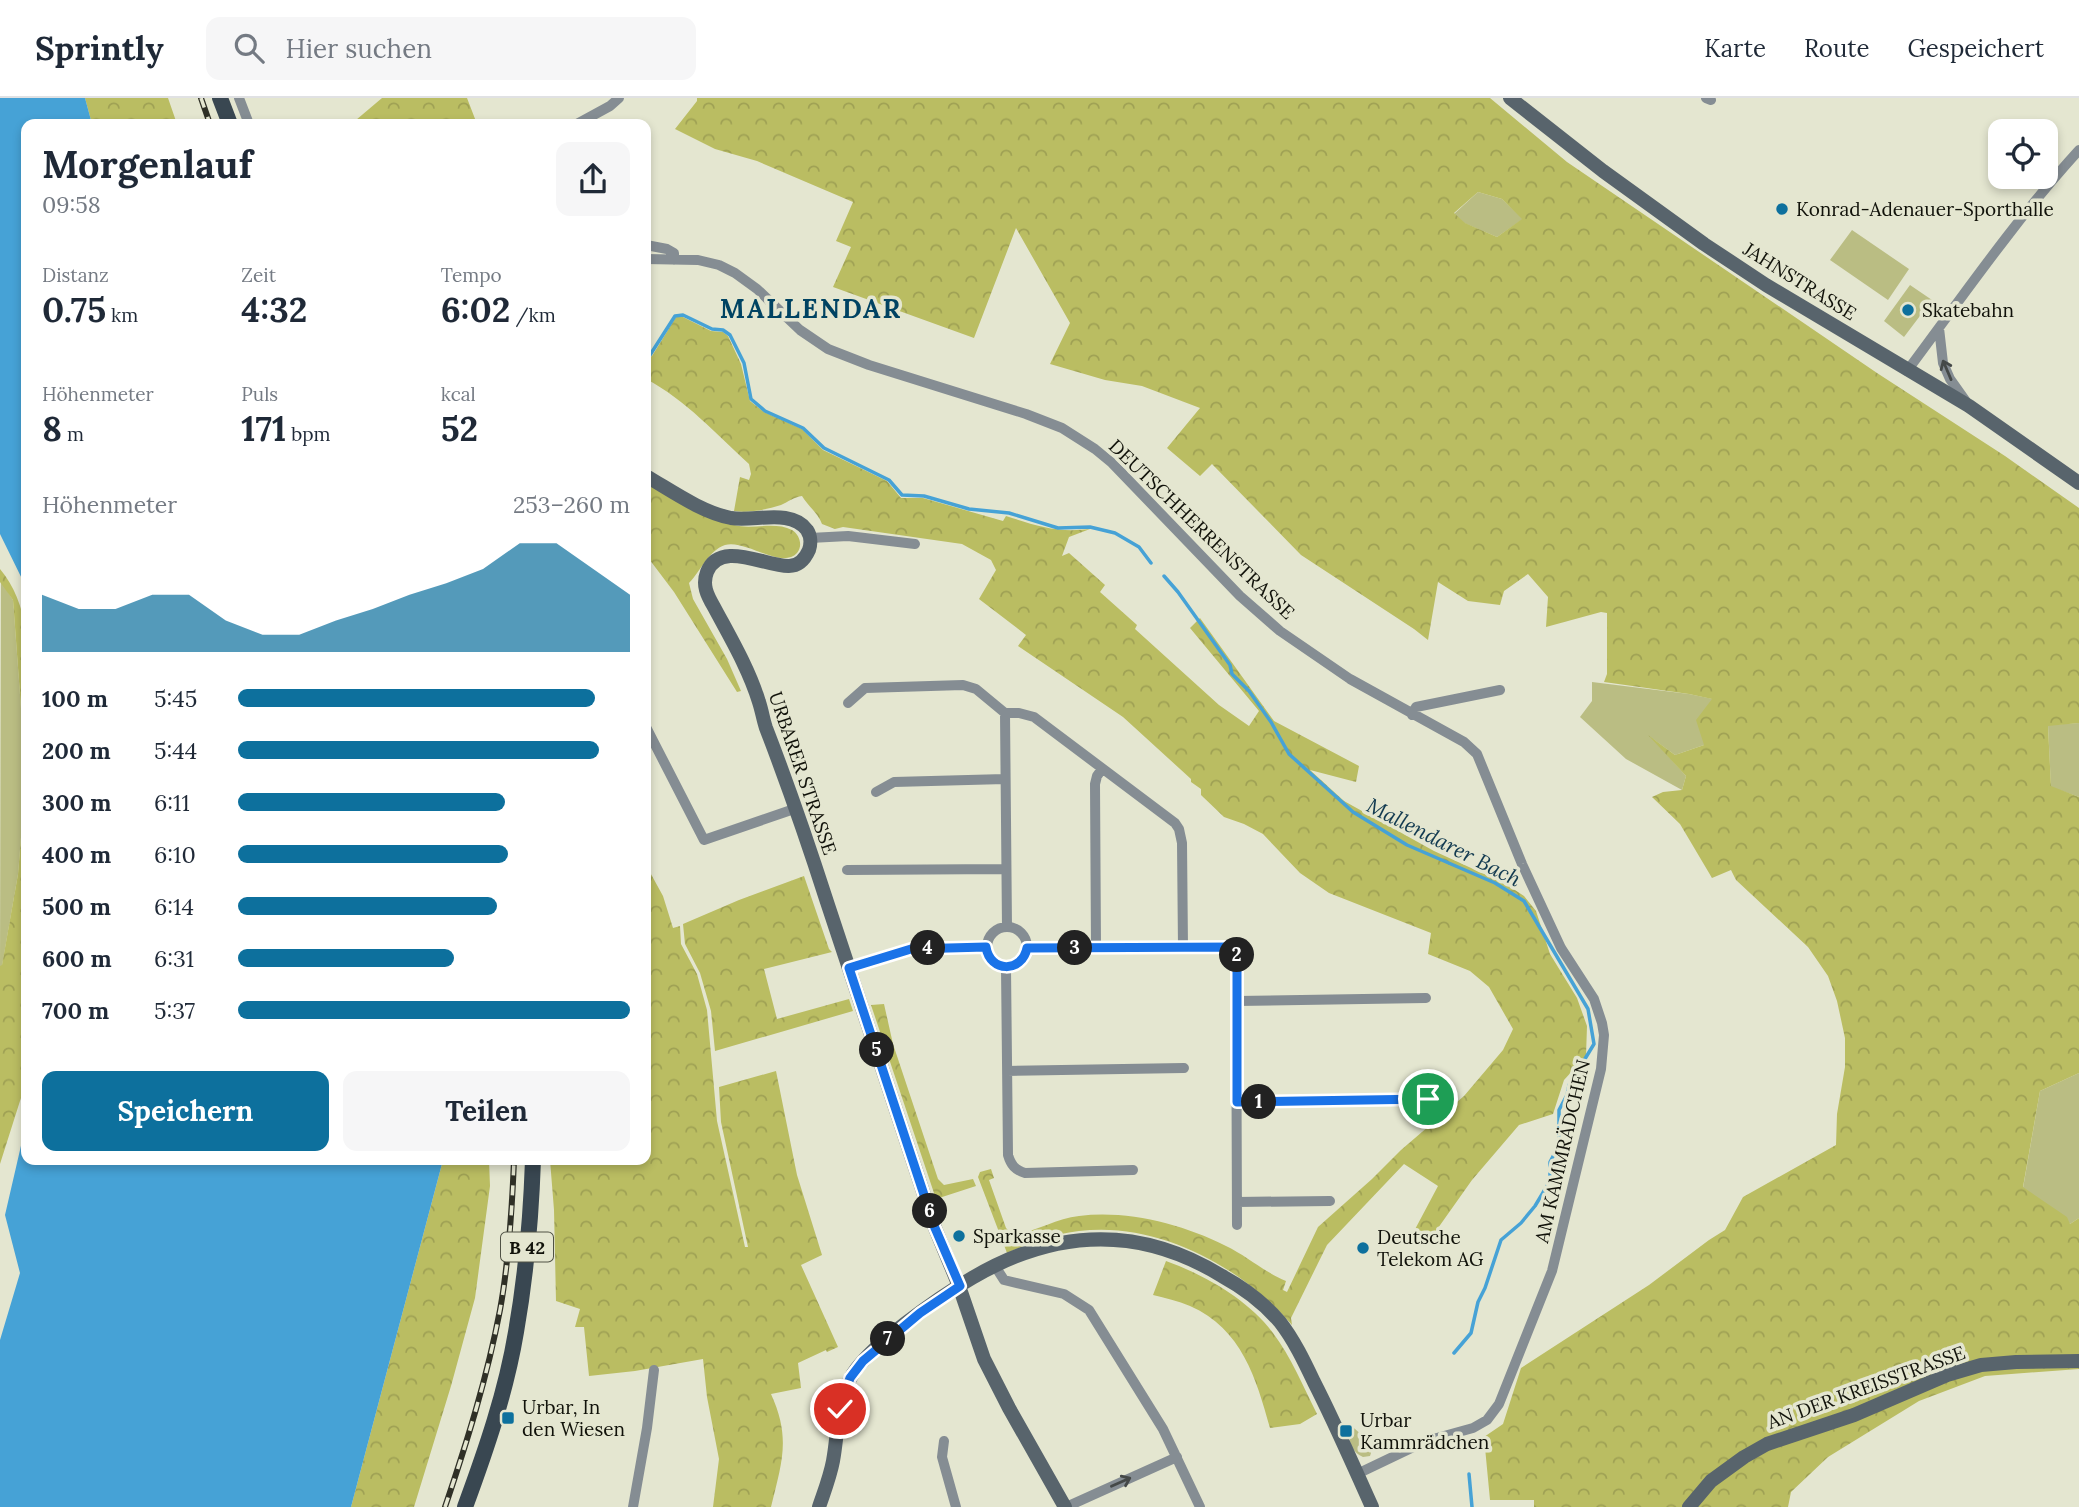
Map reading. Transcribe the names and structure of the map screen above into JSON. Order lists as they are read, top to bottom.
{
  "streets": {
    "main road": ["B 42"],
    "street": [
      "JAHNSTRASSE",
      "DEUTSCHHERRENSTRASSE",
      "URBARER STRASSE",
      "AM KAMMRÄDCHEN",
      "AN DER KREISSTRASSE"
    ]
  },
  "crossings": [
    ["DEUTSCHHERRENSTRASSE", "AM KAMMRÄDCHEN"]
  ],
  "districts": ["MALLENDAR"],
  "water": ["Mallendarer Bach"],
  "places": {
    "other": [
      "Konrad-Adenauer-Sporthalle",
      "Skatebahn",
      "Sparkasse",
      "Deutsche Telekom AG"
    ],
    "transit": ["Urbar, In den Wiesen", "Urbar Kammrädchen"]
  },
  "page": {
    "header": "Sprintly",
    "search": "Hier suchen",
    "nav": ["Karte", "Route", "Gespeichert"],
    "heading": ["Morgenlauf", "09:58"],
    "stats": [
      ["Distanz", "0.75 km"],
      ["Zeit", "4:32"],
      ["Tempo", "6:02 /km"],
      ["Höhenmeter", "8 m"],
      ["Puls", "171 bpm"],
      ["kcal", "52"]
    ],
    "chart": ["Höhenmeter", "253–260 m"],
    "list": [
      {
        "name": "100 m",
        "note": "5:45"
      },
      {
        "name": "200 m",
        "note": "5:44"
      },
      {
        "name": "300 m",
        "note": "6:11"
      },
      {
        "name": "400 m",
        "note": "6:10"
      },
      {
        "name": "500 m",
        "note": "6:14"
      },
      {
        "name": "600 m",
        "note": "6:31"
      },
      {
        "name": "700 m",
        "note": "5:37"
      }
    ],
    "pins": [
      "3",
      "4",
      "2",
      "5",
      "1",
      "6",
      "7"
    ],
    "buttons": ["Speichern", "Teilen"]
  }
}
